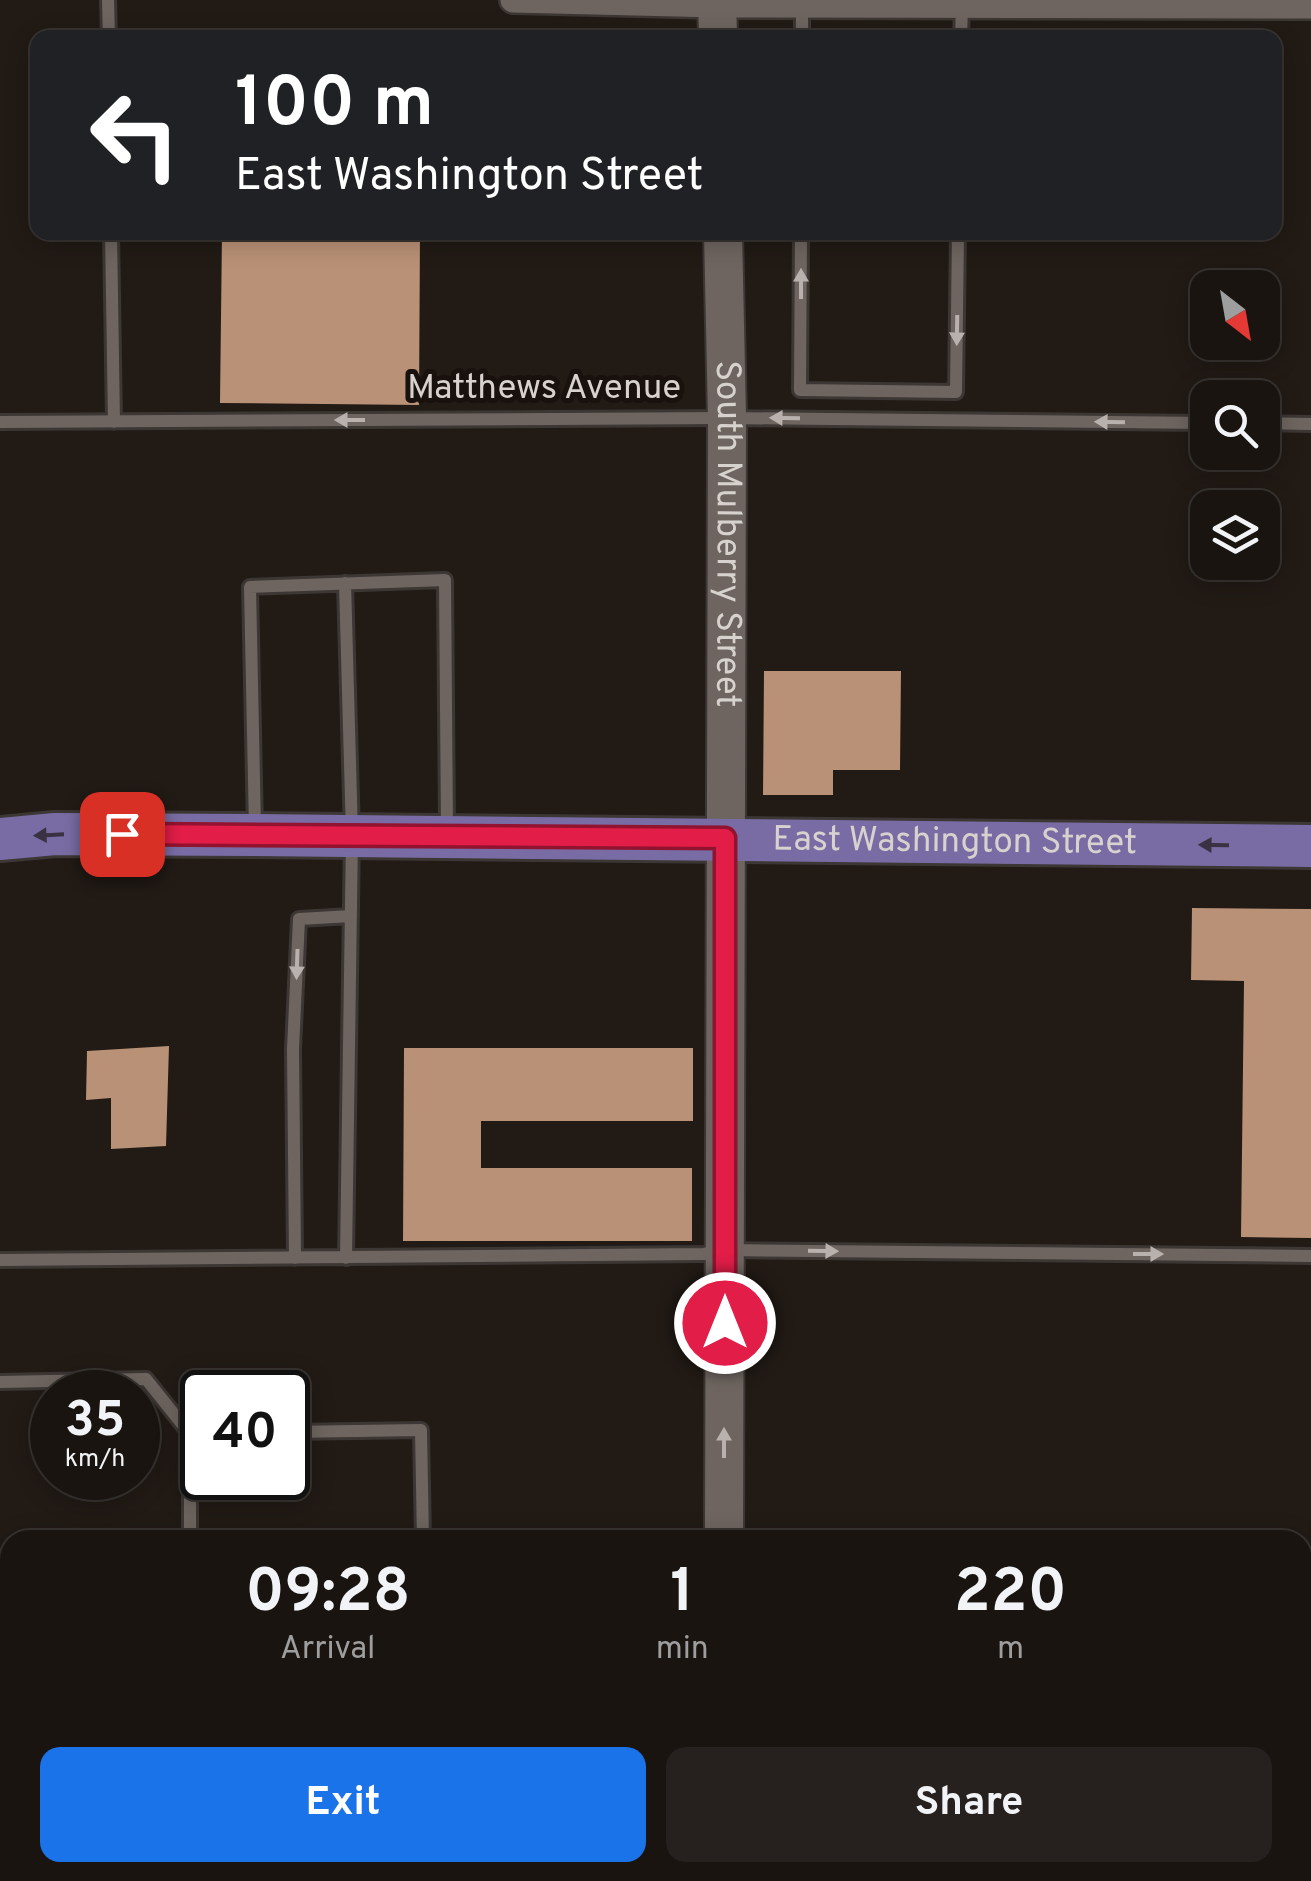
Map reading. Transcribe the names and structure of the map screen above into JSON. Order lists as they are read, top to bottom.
{
  "streets": {
    "main road": ["East Washington Street"],
    "street": ["South Mulberry Street"],
    "lane": ["Matthews Avenue"]
  },
  "crossings": [
    ["Matthews Avenue", "South Mulberry Street"],
    ["South Mulberry Street", "East Washington Street"]
  ],
  "one_way": ["Matthews Avenue", "East Washington Street"],
  "north": "bottom right",
  "page": {
    "turn": ["100 m", "East Washington Street"],
    "speed": "35 km/h",
    "limit": "40",
    "eta": [
      "09:28",
      "Arrival",
      "1",
      "min",
      "220",
      "m"
    ],
    "buttons": ["Exit", "Share"]
  }
}
